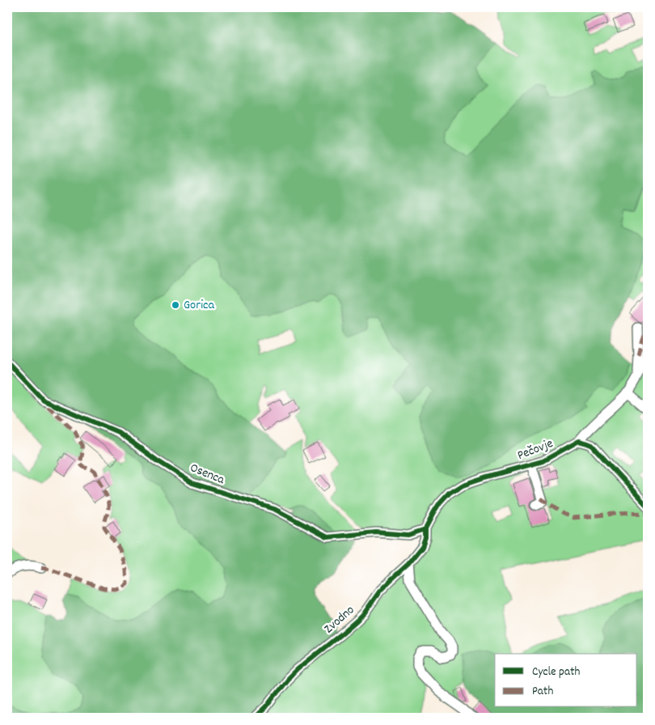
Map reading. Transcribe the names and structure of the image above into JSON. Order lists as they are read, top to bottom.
{
  "streets": {
    "street": ["Pečovje", "Osenca", "Zvodno"]
  },
  "crossings": [
    ["Pečovje", "Osenca"],
    ["Pečovje", "Zvodno"],
    ["Osenca", "Zvodno"]
  ],
  "places": ["Gorica"],
  "legend": ["Cycle path", "Path"]
}
